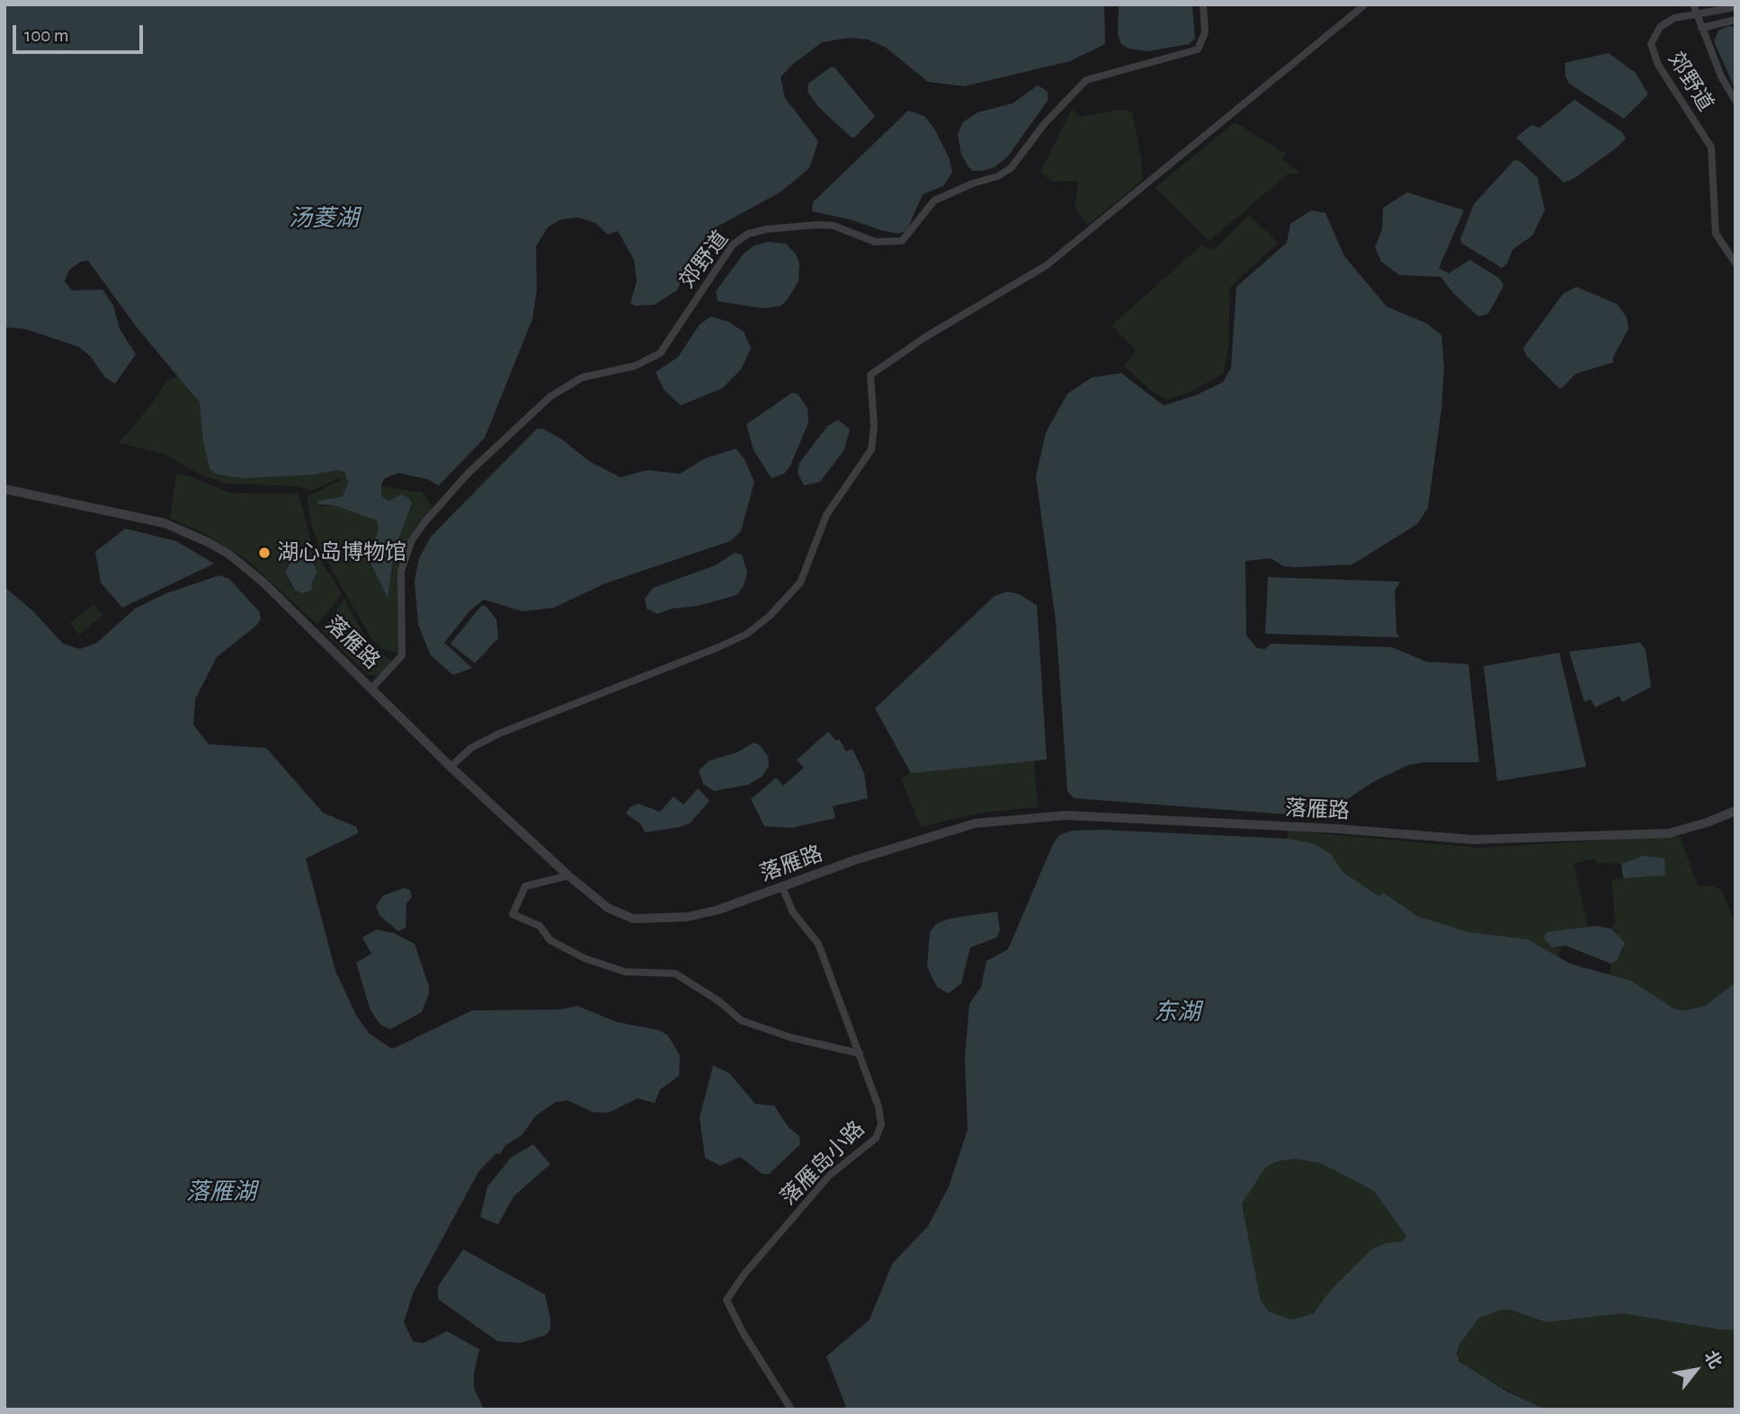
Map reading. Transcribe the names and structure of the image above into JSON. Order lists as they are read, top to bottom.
{
  "streets": {
    "street": ["郊野道", "落雁路", "落雁岛小路"]
  },
  "crossings": [
    ["郊野道", "落雁路"],
    ["落雁路", "落雁岛小路"]
  ],
  "water": ["汤菱湖", "东湖", "落雁湖"],
  "places": ["湖心岛博物馆"],
  "scale_bar": "100 m",
  "north": "top right"
}
